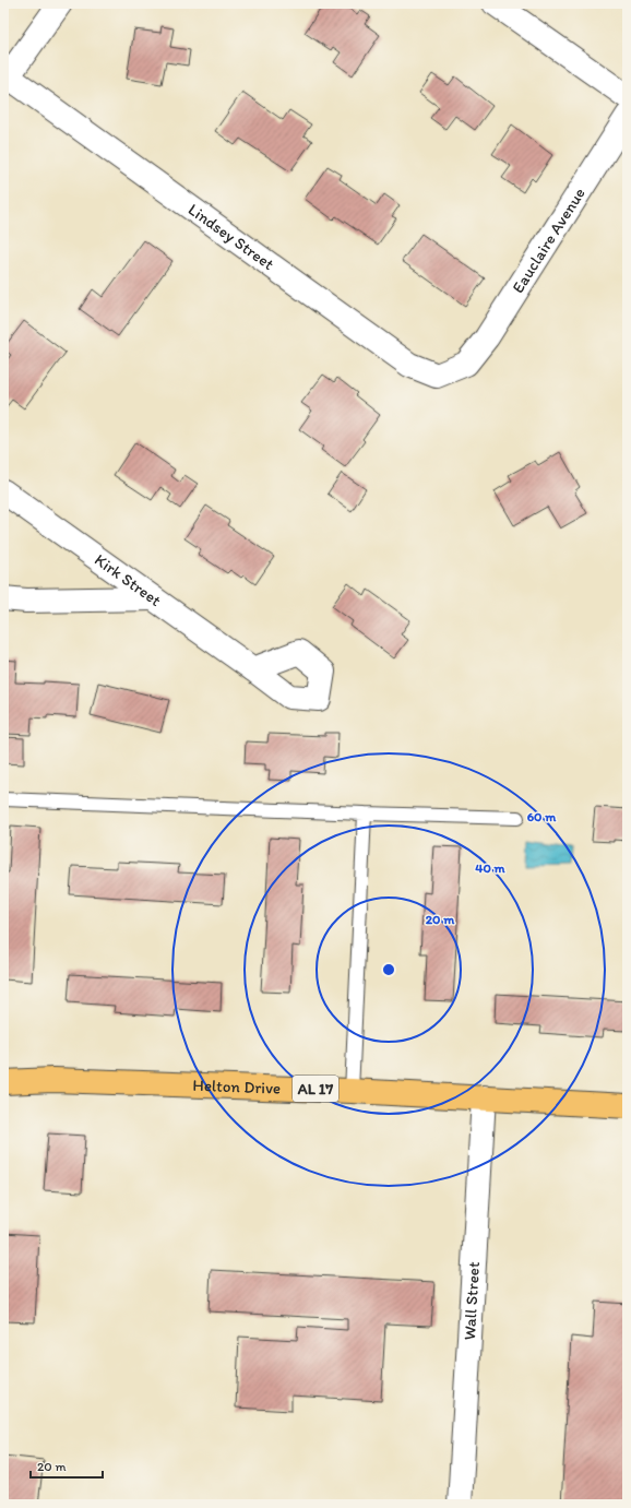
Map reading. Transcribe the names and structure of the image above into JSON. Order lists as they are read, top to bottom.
{
  "streets": {
    "main road": ["Helton Drive", "AL 17"],
    "street": [
      "Lindsey Street",
      "Eauclaire Avenue",
      "Kirk Street",
      "Wall Street"
    ]
  },
  "crossings": [
    ["Lindsey Street", "Eauclaire Avenue"],
    ["Helton Drive", "Wall Street"]
  ],
  "scale_bar": "20 m",
  "rings": ["60 m", "40 m", "20 m"]
}
